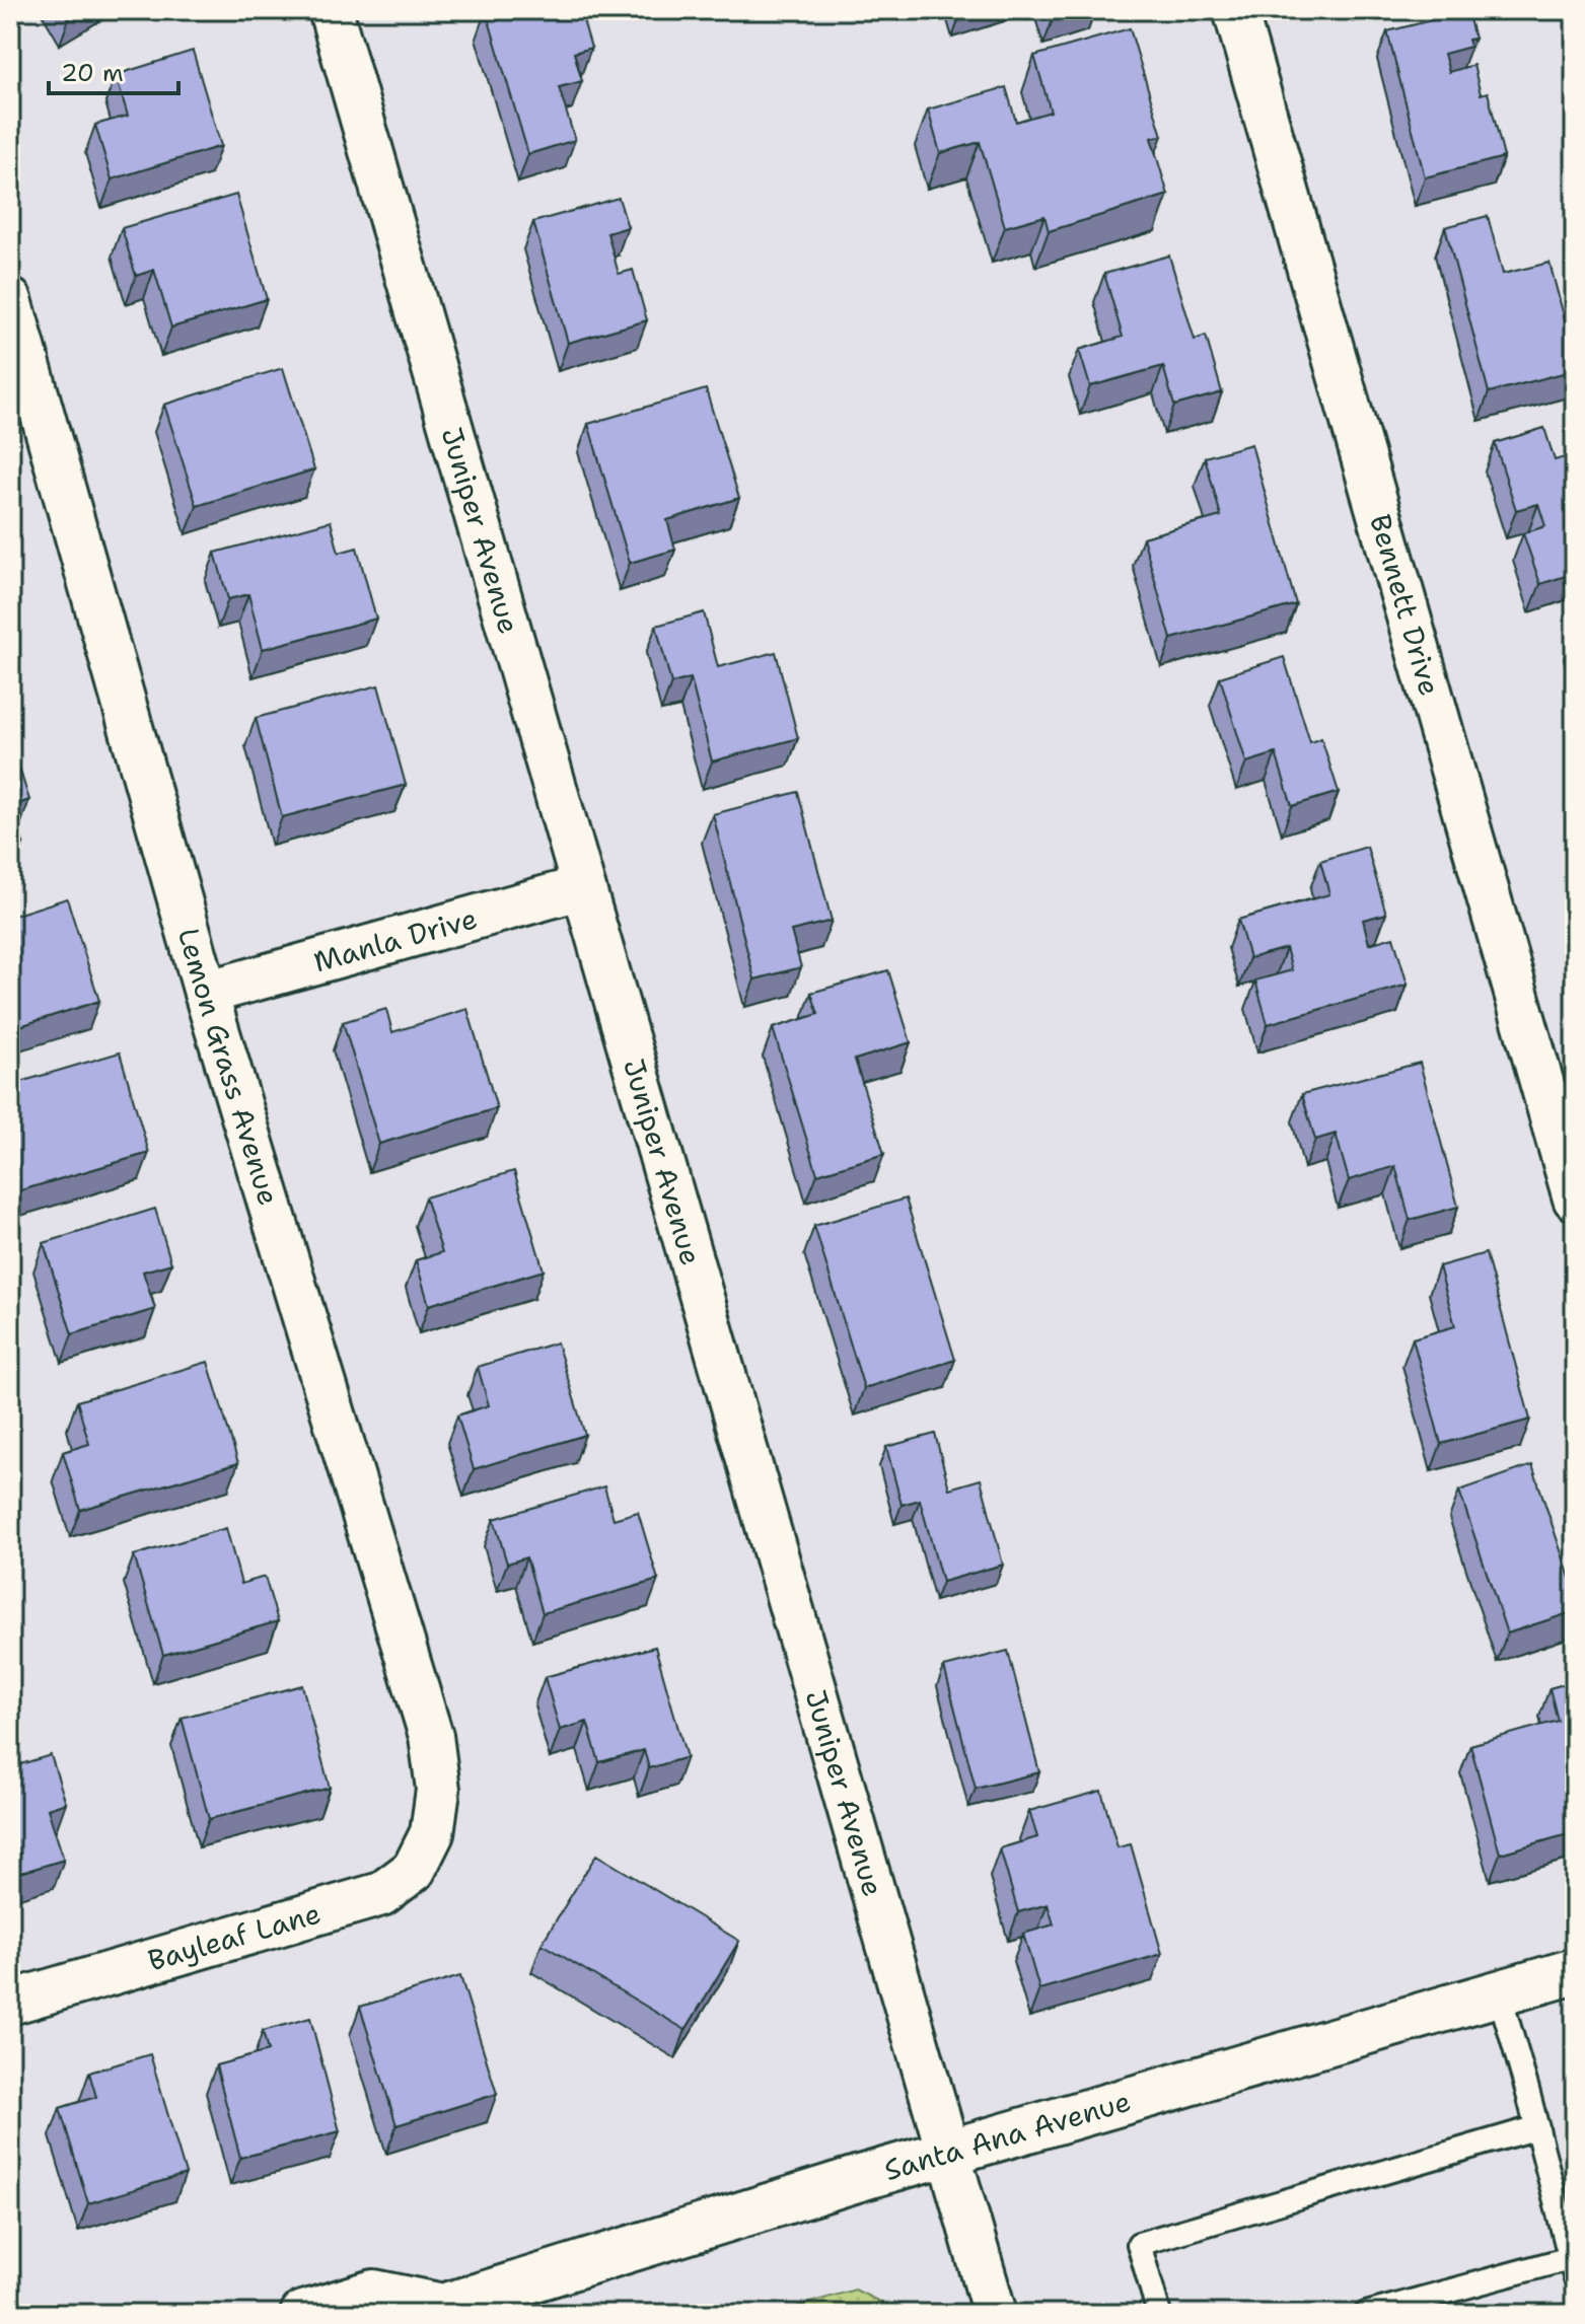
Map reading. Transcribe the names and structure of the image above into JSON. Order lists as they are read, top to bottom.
{
  "streets": {
    "street": [
      "Juniper Avenue",
      "Bennett Drive",
      "Manla Drive",
      "Lemon Grass Avenue",
      "Bayleaf Lane",
      "Santa Ana Avenue"
    ]
  },
  "crossings": [
    ["Juniper Avenue", "Manla Drive"],
    ["Juniper Avenue", "Santa Ana Avenue"],
    ["Manla Drive", "Lemon Grass Avenue"],
    ["Lemon Grass Avenue", "Bayleaf Lane"]
  ],
  "scale_bar": "20 m"
}
